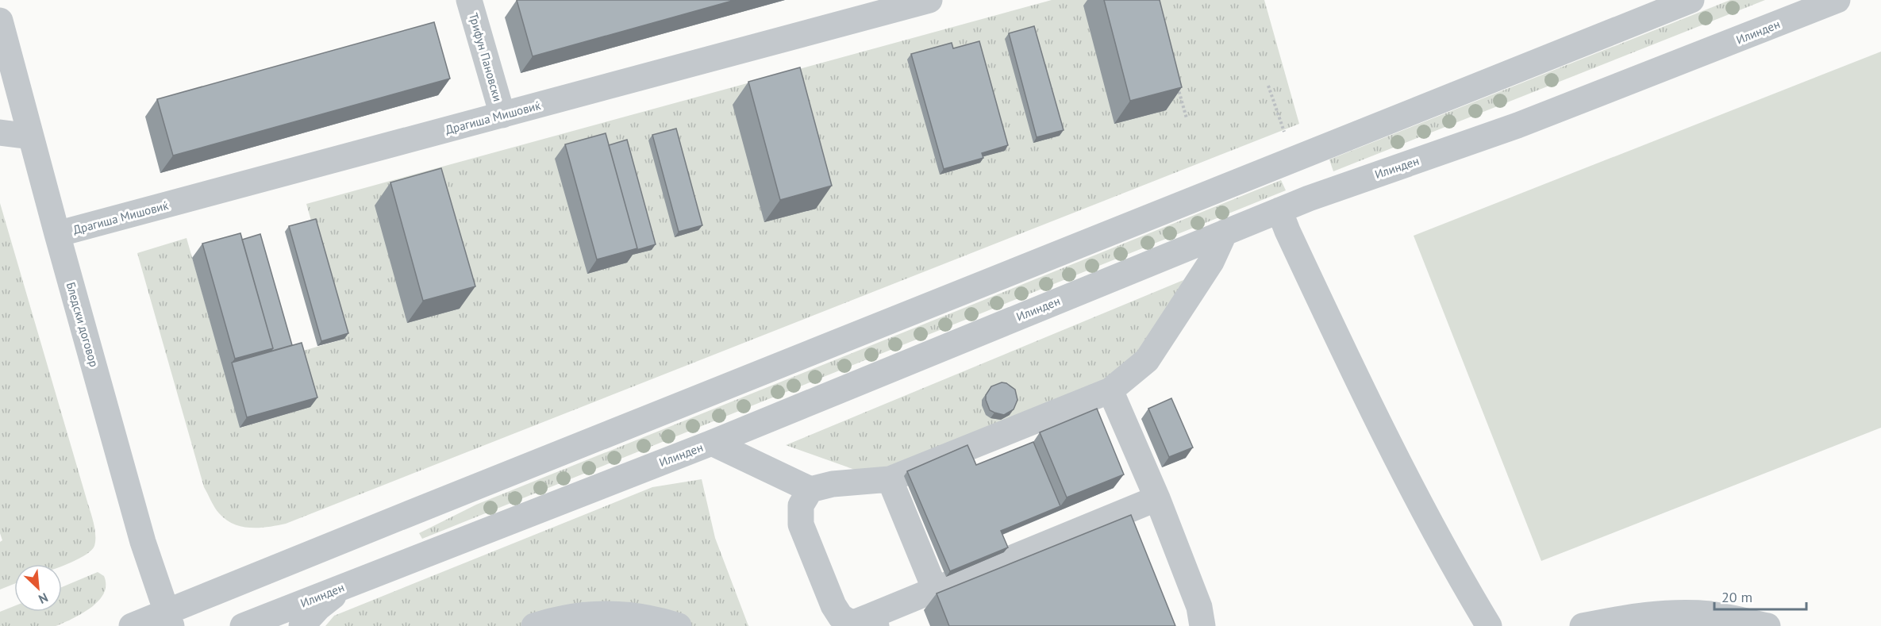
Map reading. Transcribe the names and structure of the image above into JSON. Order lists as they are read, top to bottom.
{
  "streets": {
    "street": [
      "Илинден",
      "Трифун Пановски",
      "Драгиша Мишовиќ",
      "Бледски договор"
    ]
  },
  "crossings": [
    ["Трифун Пановски", "Драгиша Мишовиќ"],
    ["Драгиша Мишовиќ", "Бледски договор"]
  ],
  "scale_bar": "20 m",
  "north": "bottom right"
}
